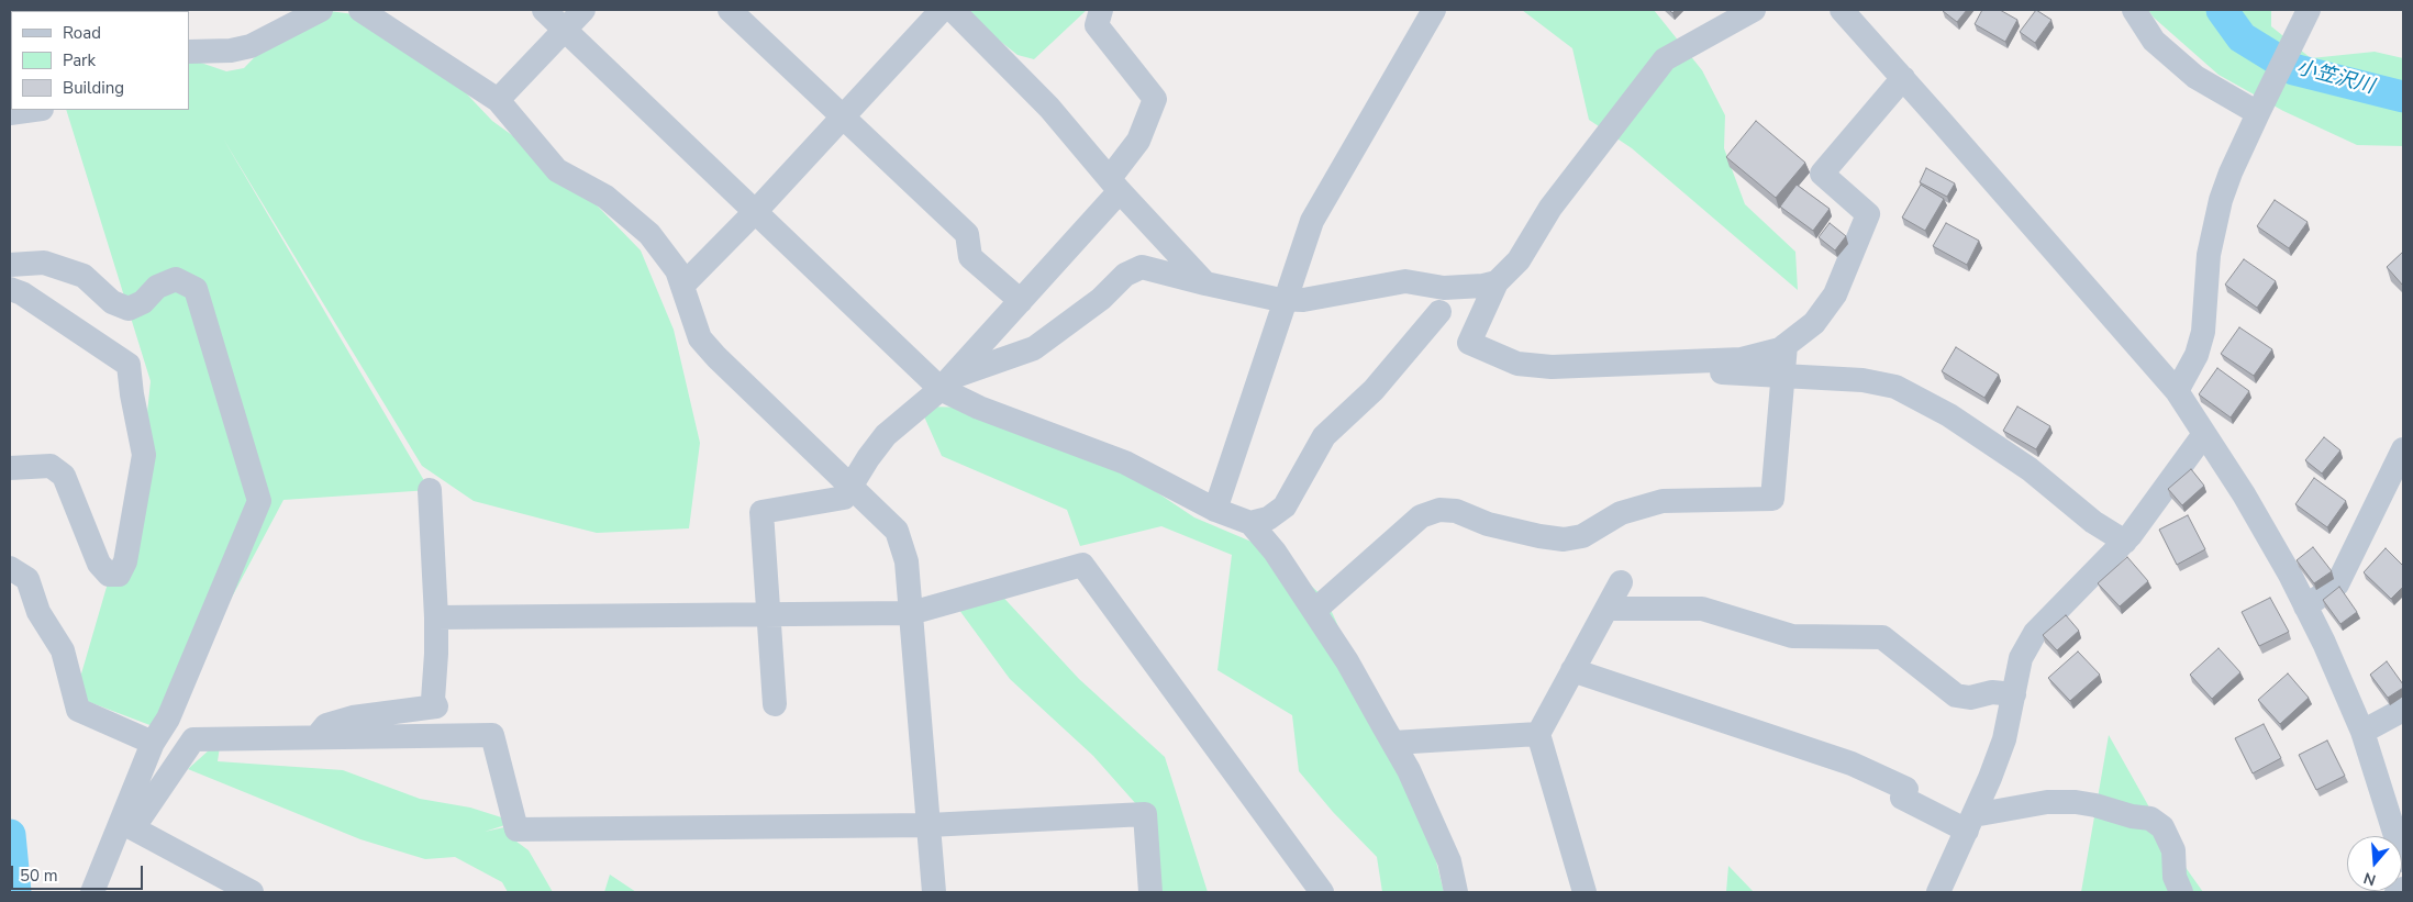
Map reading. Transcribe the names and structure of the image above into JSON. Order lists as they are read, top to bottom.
{
  "water": ["小笠沢川"],
  "legend": ["Road", "Park", "Building"],
  "scale_bar": "50 m",
  "north": "bottom"
}
